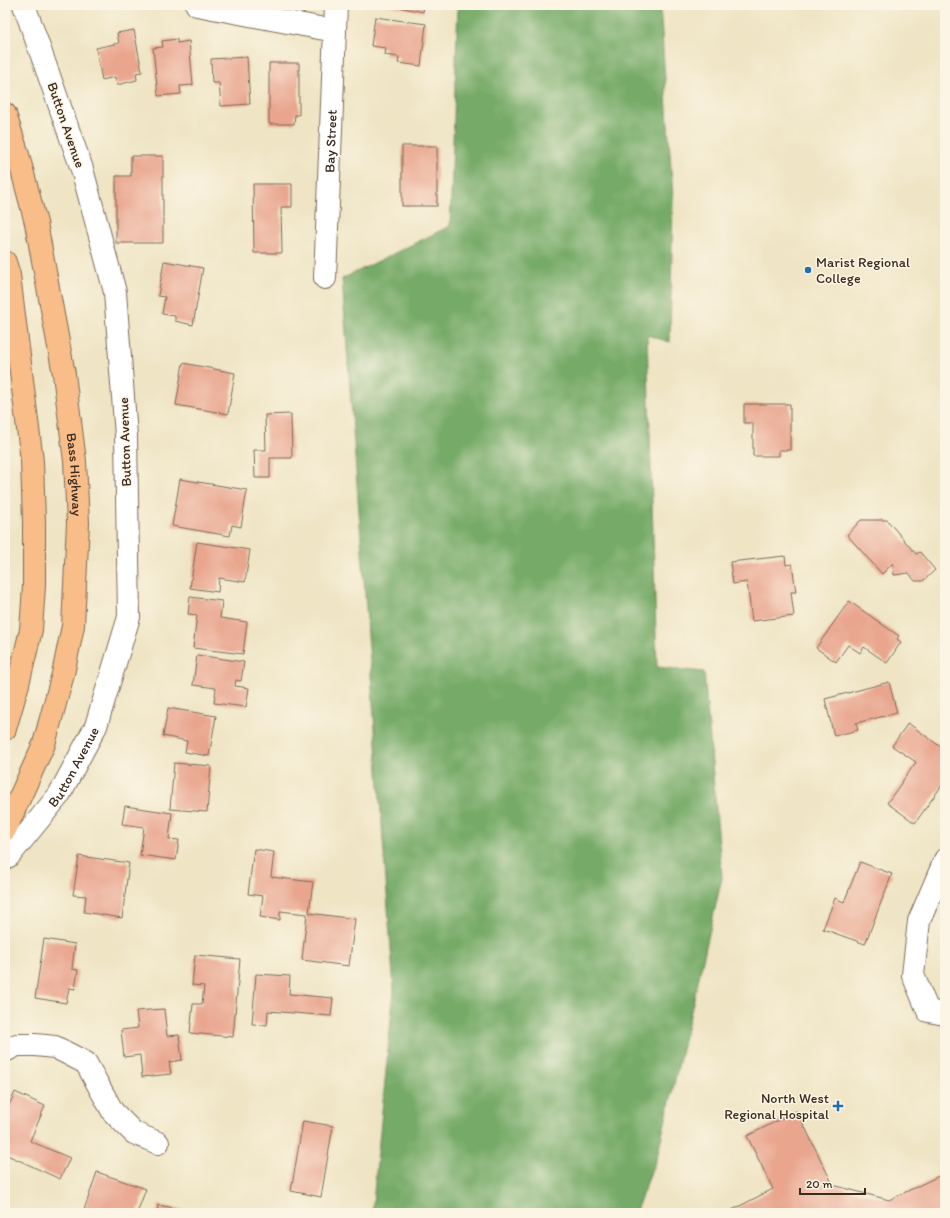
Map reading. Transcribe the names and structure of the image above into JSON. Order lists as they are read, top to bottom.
{
  "streets": {
    "highway": ["Bass Highway"],
    "street": ["Button Avenue", "Bay Street"]
  },
  "places": {
    "other": ["Marist Regional College"],
    "health": ["North West Regional Hospital"]
  },
  "scale_bar": "20 m"
}
